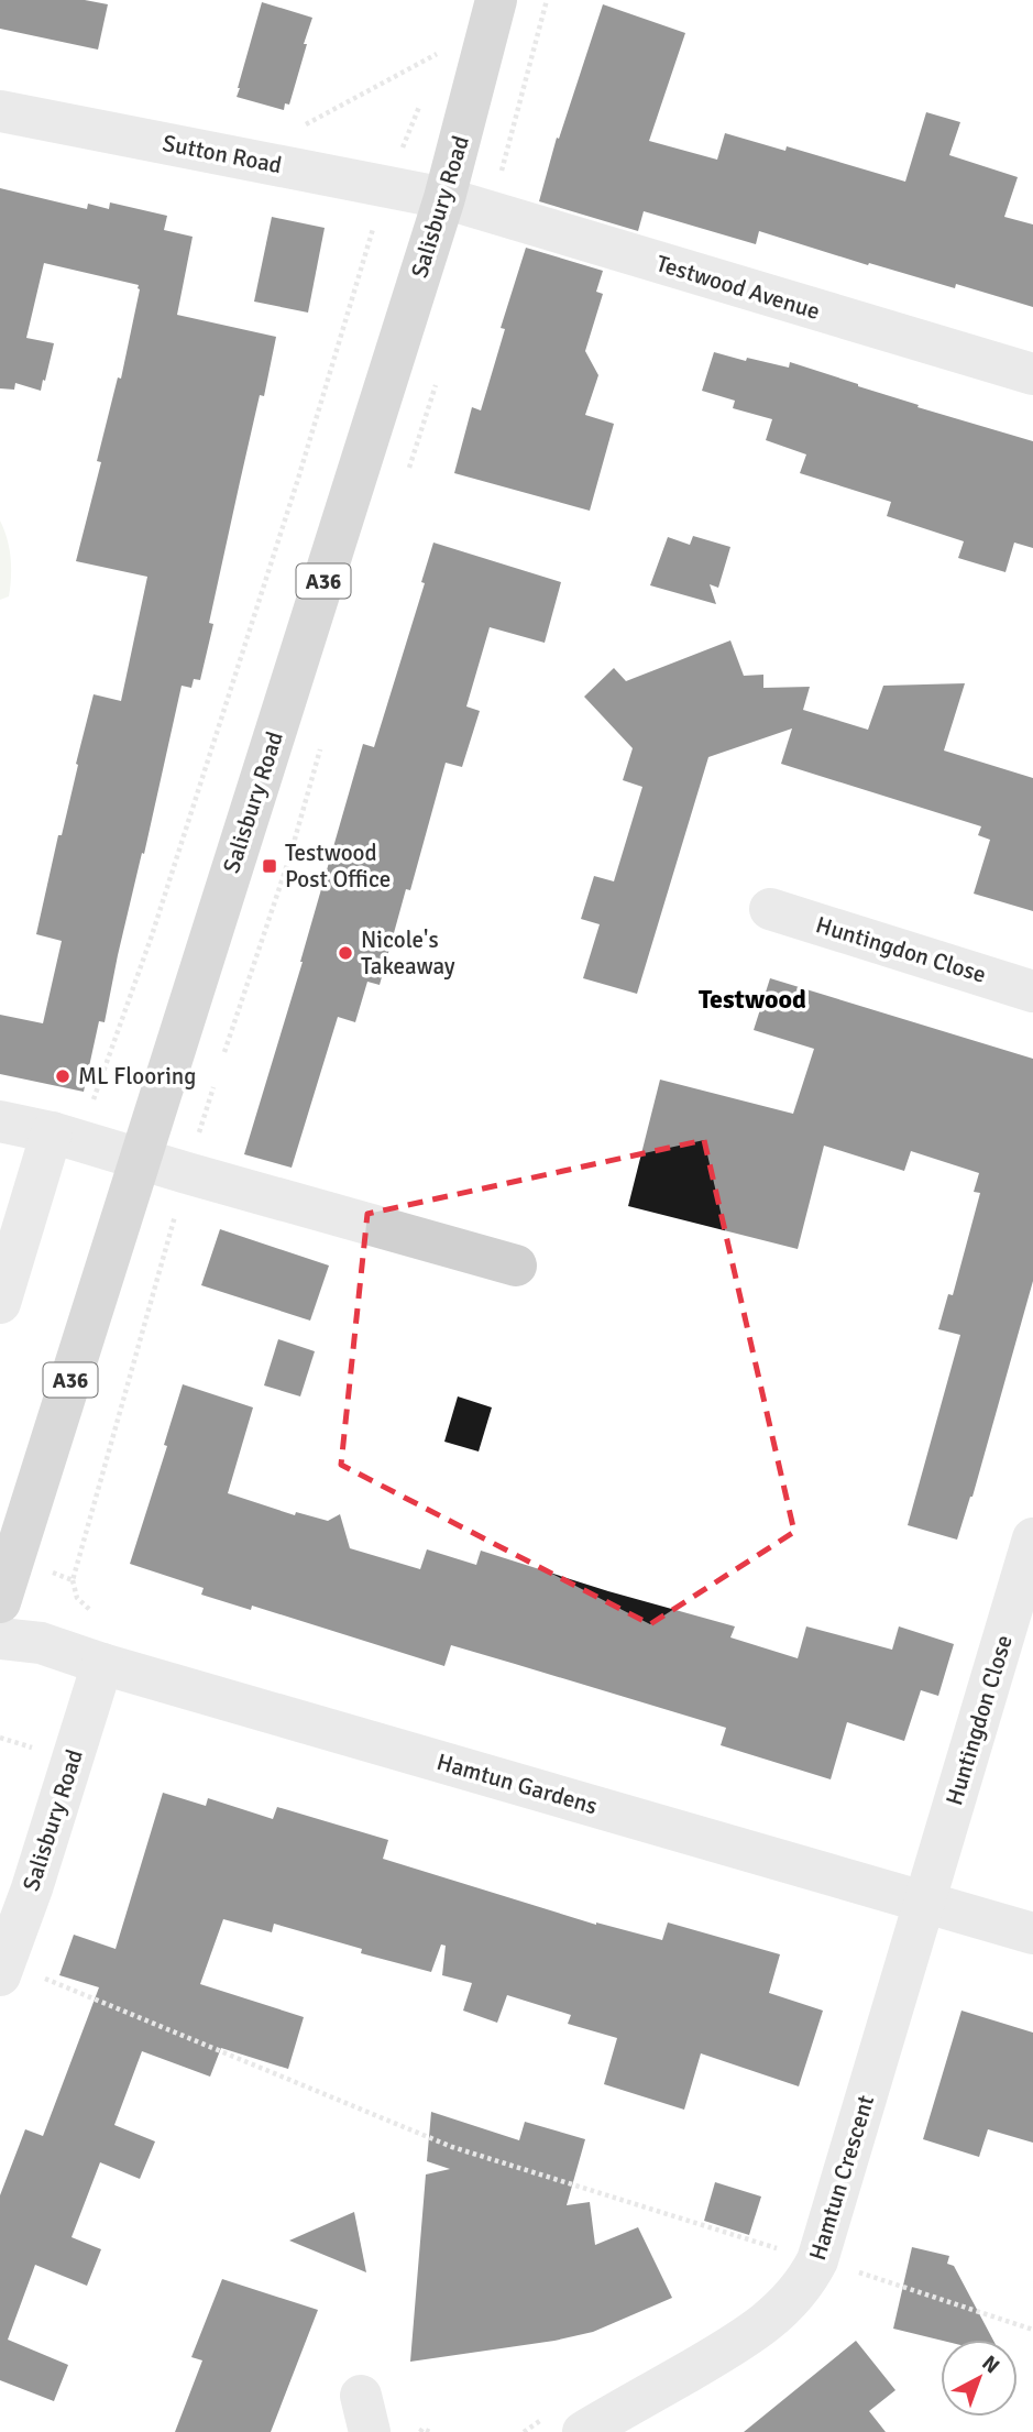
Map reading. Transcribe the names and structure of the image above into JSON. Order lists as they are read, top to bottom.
{
  "streets": {
    "main road": ["Salisbury Road", "A36"],
    "street": [
      "Sutton Road",
      "Testwood Avenue",
      "Huntingdon Close",
      "Hamtun Gardens",
      "Hamtun Crescent"
    ]
  },
  "crossings": [
    ["Sutton Road", "Salisbury Road"],
    ["Sutton Road", "Testwood Avenue"],
    ["Salisbury Road", "Testwood Avenue"],
    ["Salisbury Road", "Hamtun Gardens"],
    ["Huntingdon Close", "Hamtun Gardens"],
    ["Huntingdon Close", "Hamtun Crescent"],
    ["Hamtun Gardens", "Hamtun Crescent"]
  ],
  "districts": ["Testwood"],
  "places": {
    "transit": ["Testwood Post Office"],
    "other": ["Nicole's Takeaway", "ML Flooring"]
  },
  "north": "top right"
}
